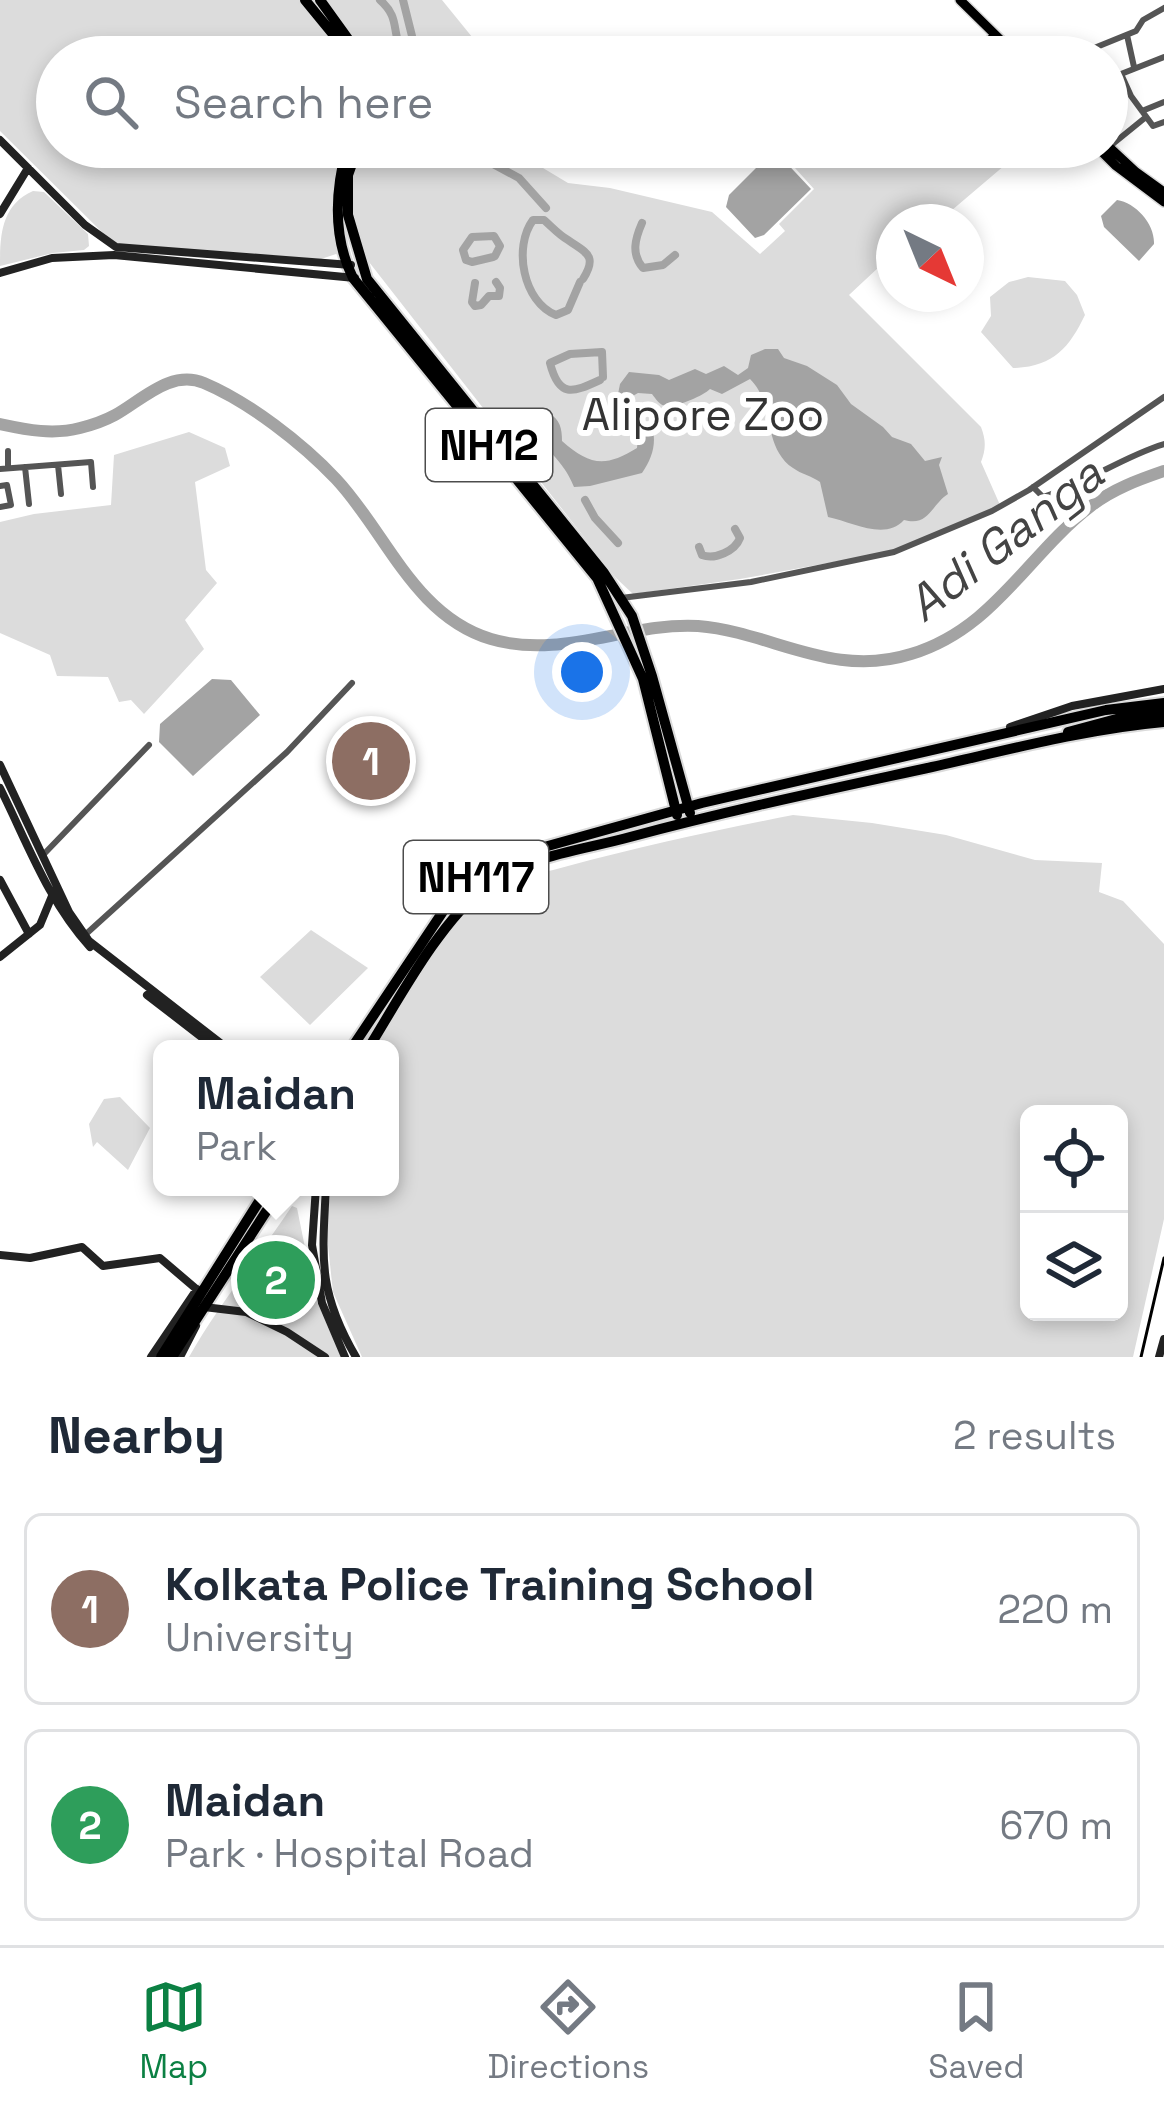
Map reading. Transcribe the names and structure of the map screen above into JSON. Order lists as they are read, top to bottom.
{
  "streets": {
    "highway": ["NH12", "NH117"]
  },
  "crossings": [
    ["NH12", "NH117"]
  ],
  "water": ["Adi Ganga"],
  "parks": ["Alipore Zoo"],
  "north": "bottom right",
  "page": {
    "search": "Search here",
    "pins": ["1", "2"],
    "popup": ["Maidan", "Park"],
    "heading": ["Nearby", "2 results"],
    "list": [
      {
        "mark": "1",
        "name": "Kolkata Police Training School",
        "note": "University",
        "value": "220 m"
      },
      {
        "mark": "2",
        "name": "Maidan",
        "note": "Park · Hospital Road",
        "value": "670 m"
      }
    ],
    "nav": ["Map", "Directions", "Saved"]
  }
}
